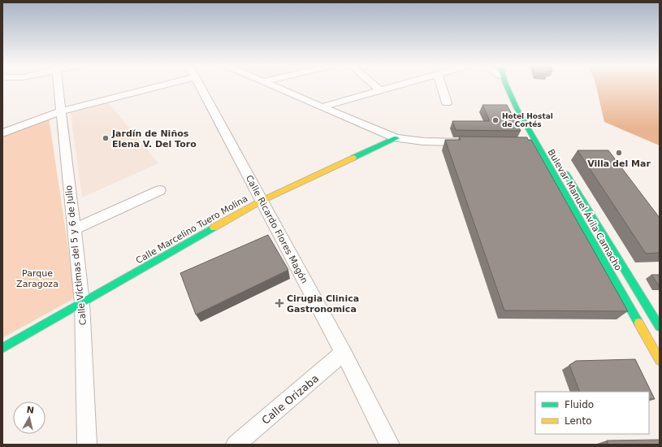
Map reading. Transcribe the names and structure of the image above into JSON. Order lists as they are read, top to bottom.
{
  "streets": {
    "main road": ["Bulevar Manuel Ávila Camacho", "Calle Marcelino Tuero Molina"],
    "street": ["Calle Ricardo Flores Magón", "Calle Víctimas del 5 y 6 de Julio", "Calle Orizaba"]
  },
  "crossings": [
    ["Calle Marcelino Tuero Molina", "Calle Ricardo Flores Magón"],
    ["Calle Marcelino Tuero Molina", "Calle Víctimas del 5 y 6 de Julio"],
    ["Calle Ricardo Flores Magón", "Calle Orizaba"]
  ],
  "parks": ["Parque Zaragoza"],
  "places": {
    "other": ["Hotel Hostal de Cortés", "Jardín de Niños Elena V. Del Toro", "Villa del Mar"],
    "health": ["Cirugia Clinica Gastronomica"]
  },
  "legend": ["Fluido", "Lento"],
  "north": "top"
}
